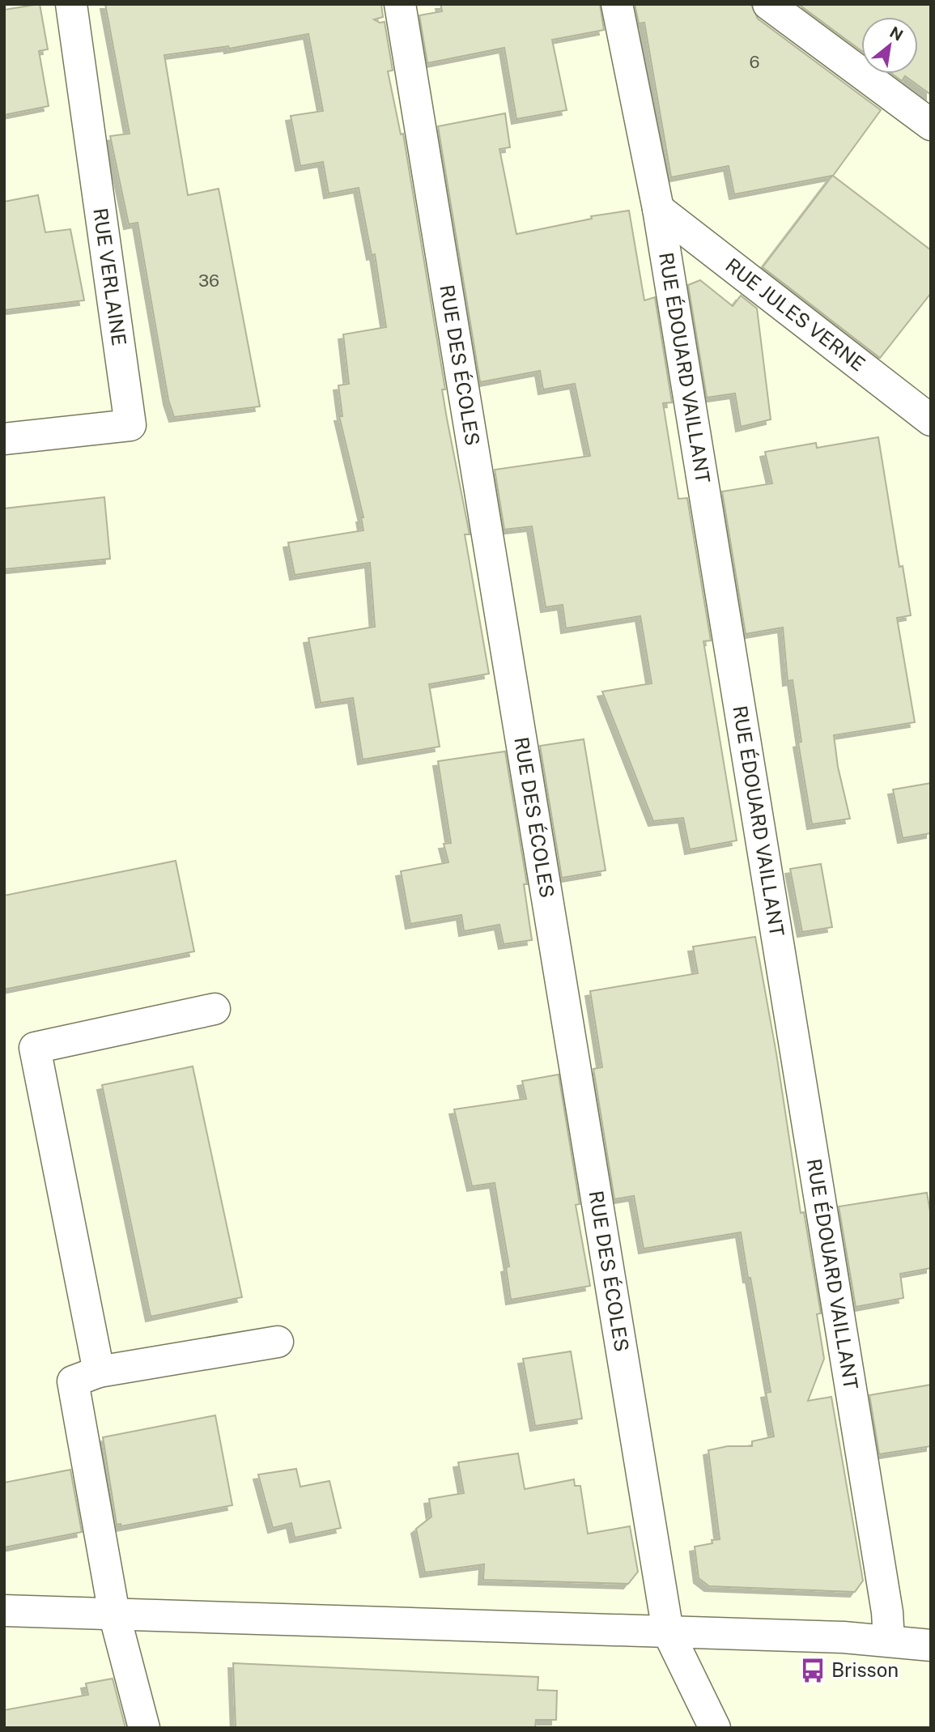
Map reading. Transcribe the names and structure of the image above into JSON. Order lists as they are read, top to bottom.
{
  "streets": {
    "street": [
      "RUE VERLAINE",
      "RUE JULES VERNE",
      "RUE DES ÉCOLES",
      "RUE ÉDOUARD VAILLANT"
    ]
  },
  "crossings": [
    ["RUE JULES VERNE", "RUE ÉDOUARD VAILLANT"]
  ],
  "places": {
    "bus stop": ["Brisson"]
  },
  "house_numbers": ["6", "36"],
  "north": "top right"
}
